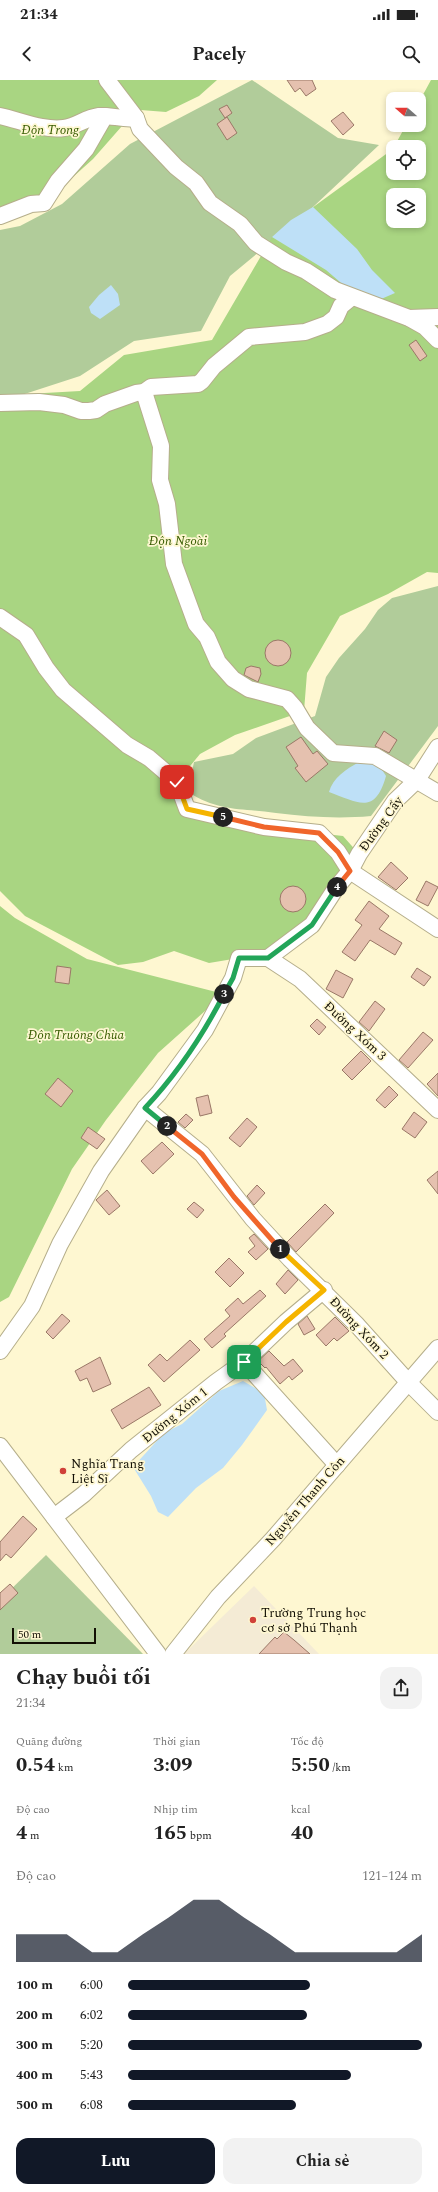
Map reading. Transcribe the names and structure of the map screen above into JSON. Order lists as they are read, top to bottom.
{
  "streets": {
    "street": [
      "Đường Cấy",
      "Đường Xóm 3",
      "Đường Xóm 2",
      "Đường Xóm 1",
      "Nguyễn Thanh Côn"
    ]
  },
  "crossings": [
    ["Đường Cấy", "Đường Xóm 3"],
    ["Đường Xóm 2", "Đường Xóm 1"],
    ["Đường Xóm 2", "Nguyễn Thanh Côn"]
  ],
  "parks": ["Độn Trong", "Độn Ngoài", "Độn Truông Chùa"],
  "places": ["Nghĩa Trang Liệt Sĩ", "Trường Trung học cơ sở Phú Thạnh"],
  "scale_bar": "50 m",
  "north": "left",
  "page": {
    "status": "21:34",
    "header": "Pacely",
    "pins": [
      "5",
      "4",
      "3",
      "2",
      "1"
    ],
    "scale": "50 m",
    "heading": ["Chạy buổi tối", "21:34"],
    "stats": [
      ["Quãng đường", "0.54 km"],
      ["Thời gian", "3:09"],
      ["Tốc độ", "5:50 /km"],
      ["Độ cao", "4 m"],
      ["Nhịp tim", "165 bpm"],
      ["kcal", "40"]
    ],
    "chart": ["Độ cao", "121–124 m"],
    "list": [
      {
        "name": "100 m",
        "note": "6:00"
      },
      {
        "name": "200 m",
        "note": "6:02"
      },
      {
        "name": "300 m",
        "note": "5:20"
      },
      {
        "name": "400 m",
        "note": "5:43"
      },
      {
        "name": "500 m",
        "note": "6:08"
      }
    ],
    "buttons": ["Lưu", "Chia sẻ"]
  }
}
